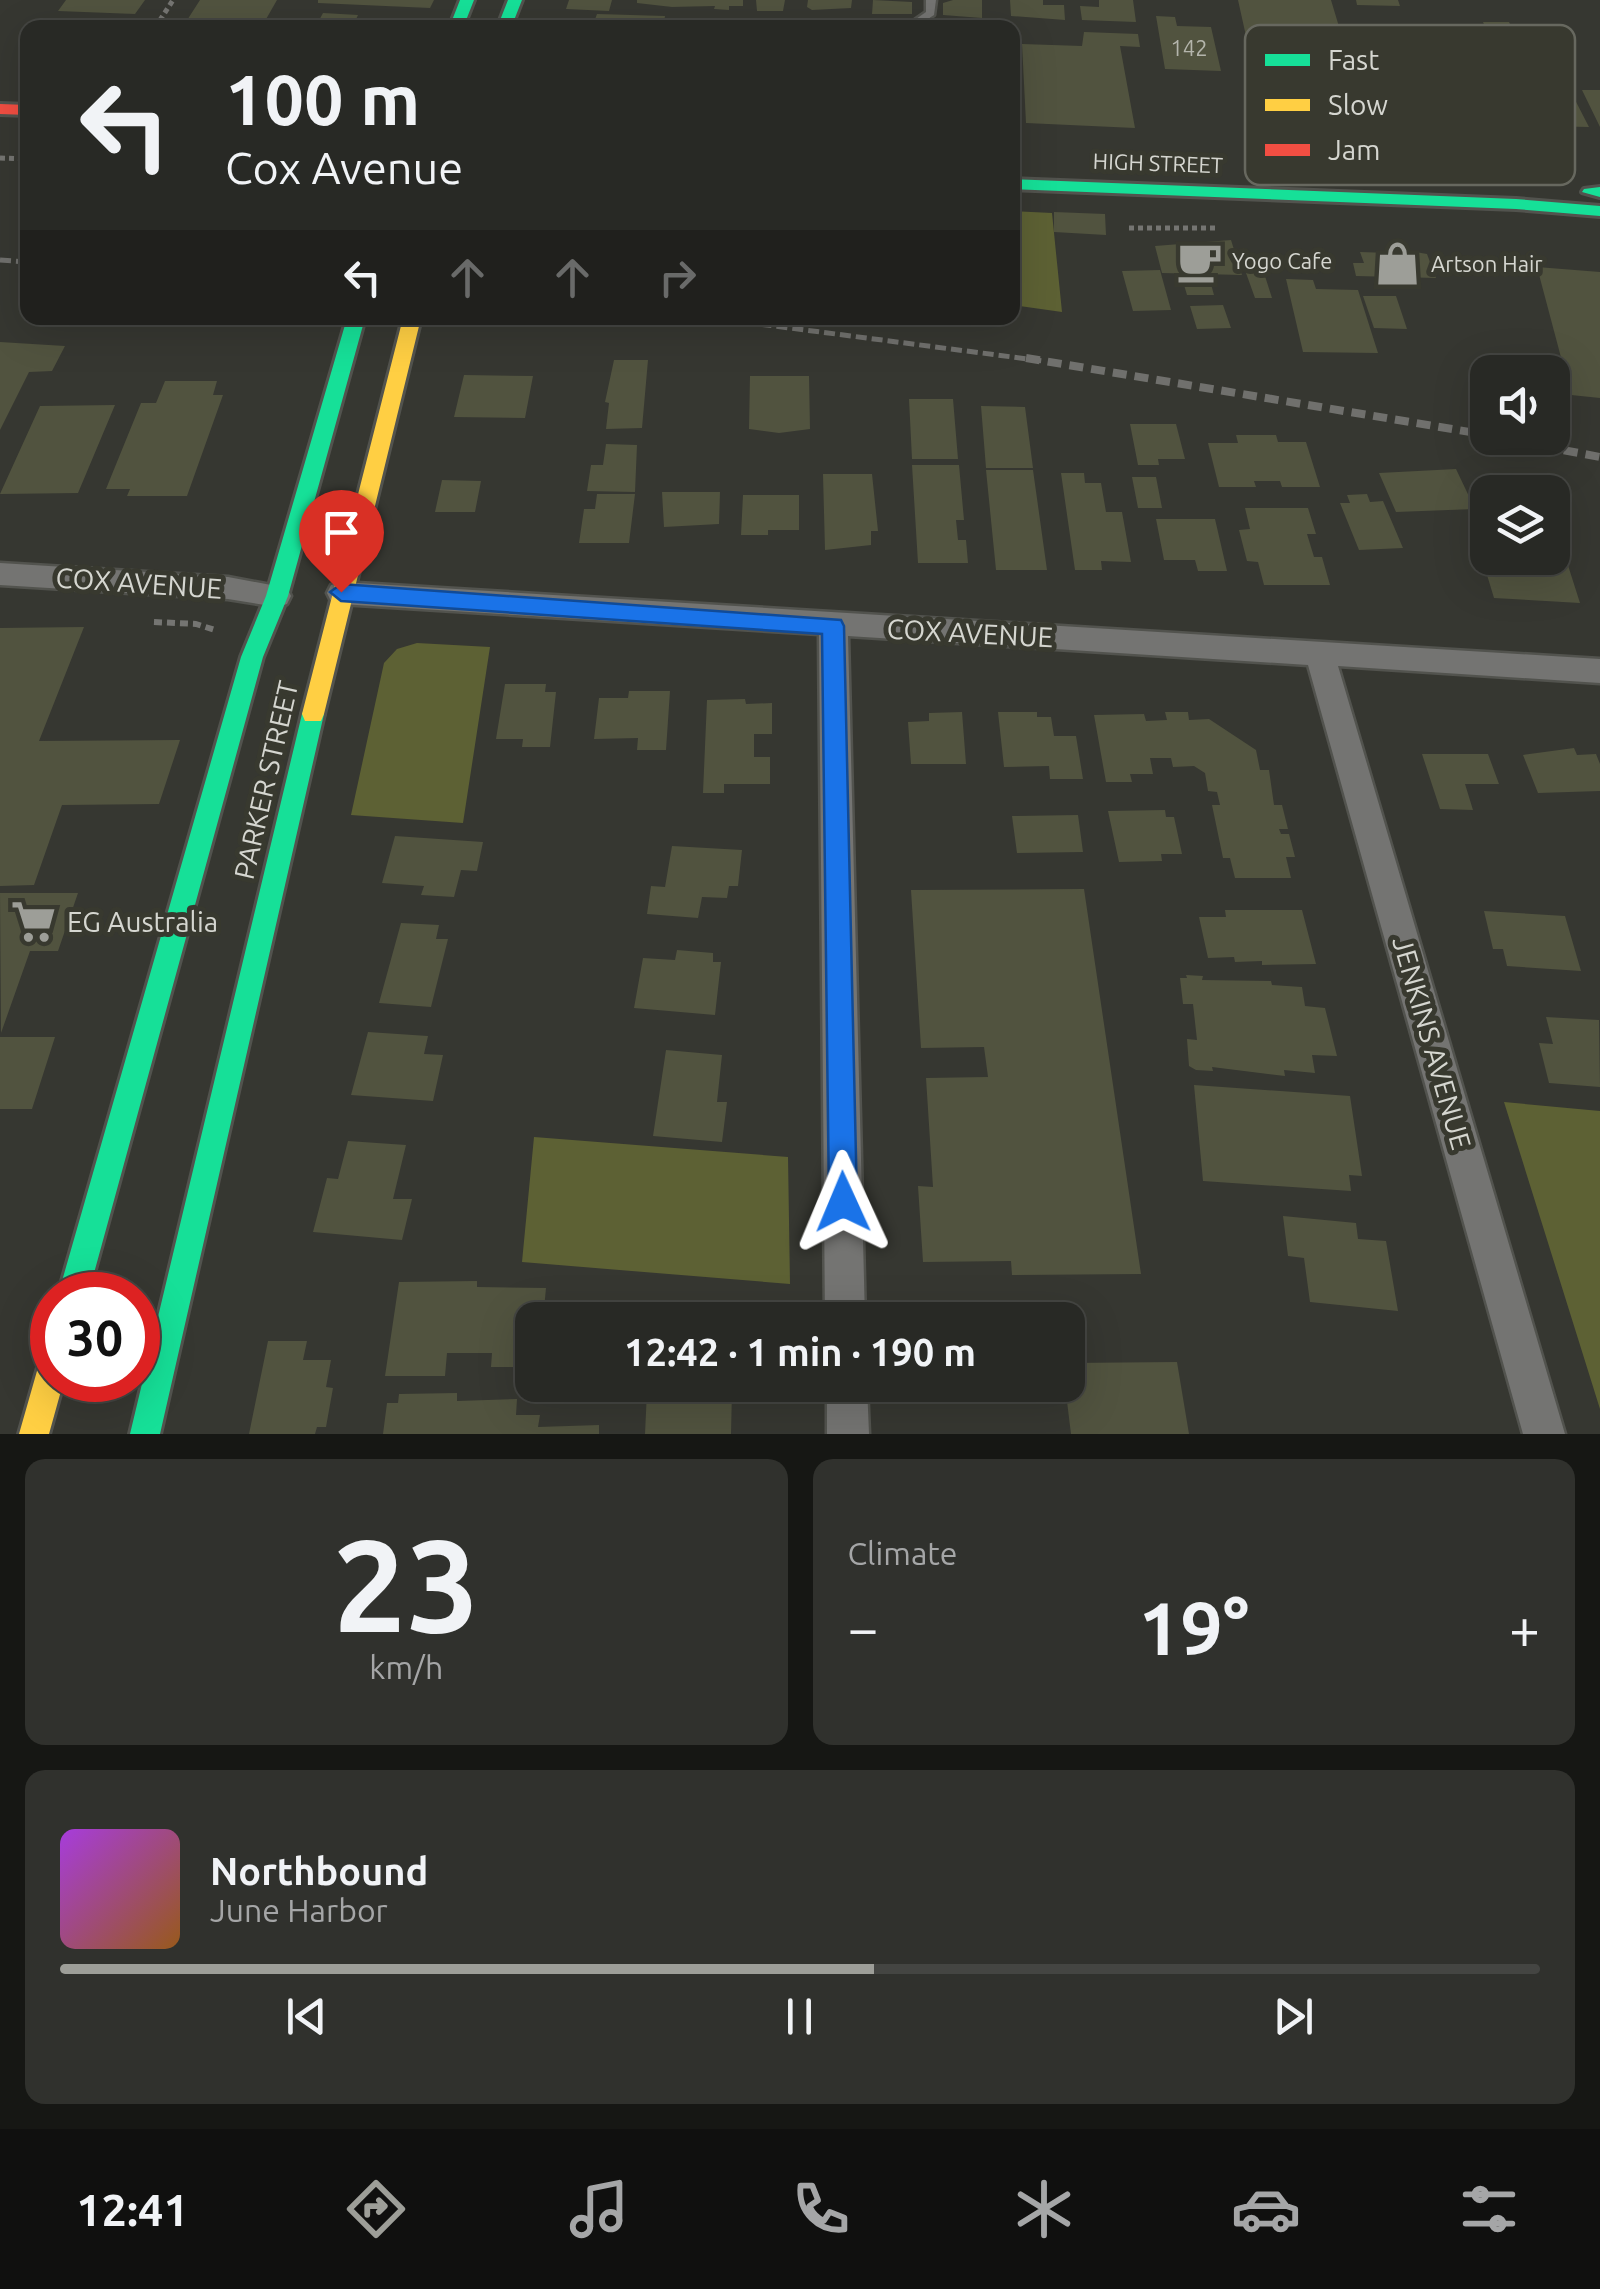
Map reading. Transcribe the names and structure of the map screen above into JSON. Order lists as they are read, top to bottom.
{
  "streets": {
    "highway": ["HIGH STREET", "PARKER STREET"],
    "street": ["COX AVENUE", "JENKINS AVENUE"]
  },
  "crossings": [
    ["COX AVENUE", "PARKER STREET"],
    ["COX AVENUE", "JENKINS AVENUE"]
  ],
  "places": {
    "cafe": ["Yogo Cafe"],
    "shop": ["Artson Hair"],
    "supermarket": ["EG Australia"]
  },
  "house_numbers": ["142"],
  "legend": ["Fast", "Slow", "Jam"],
  "page": {
    "turn": ["100 m", "Cox Avenue"],
    "limit": "30",
    "trip": "12:42 · 1 min · 190 m",
    "tile": [
      ["23", "km/h"],
      "Climate"
    ],
    "heat": ["−", "19°", "+"],
    "song": ["Northbound", "June Harbor"],
    "tabs": "12:41"
  }
}
